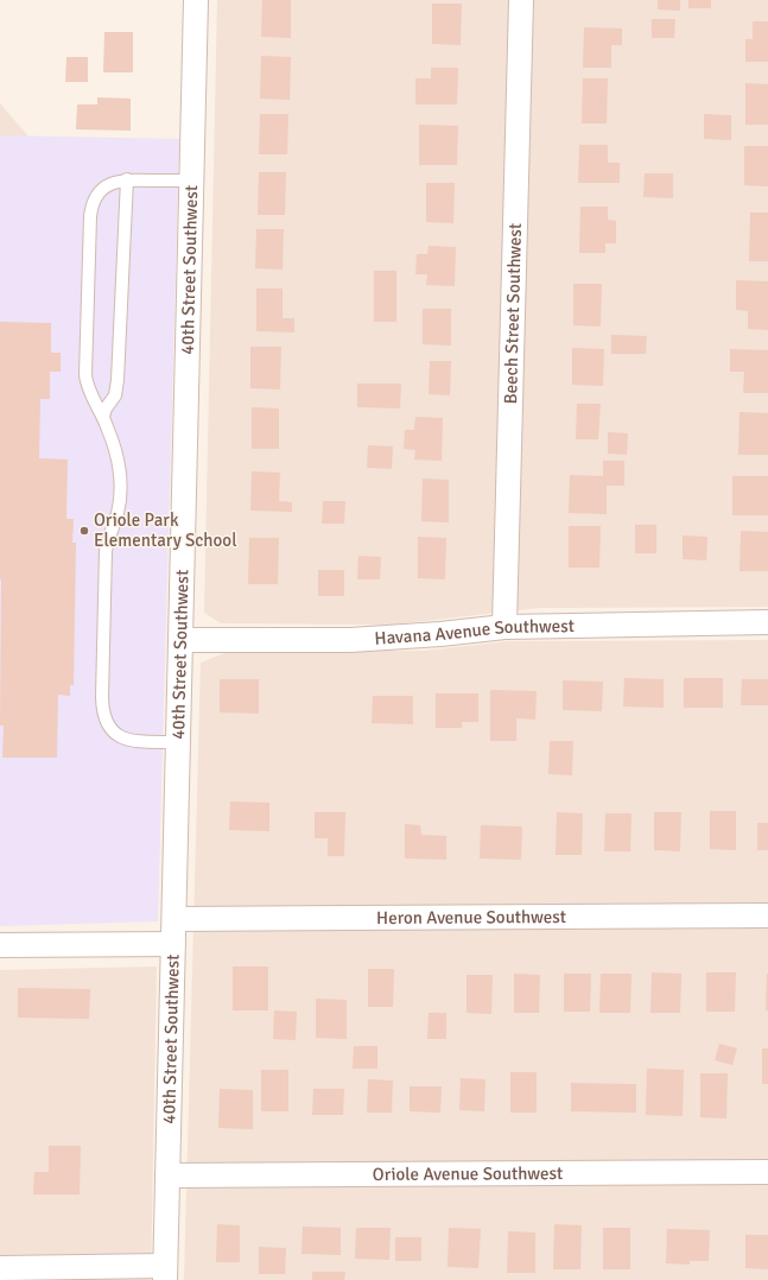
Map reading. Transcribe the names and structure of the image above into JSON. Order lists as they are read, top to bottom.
{
  "streets": {
    "street": [
      "40th Street Southwest",
      "Beech Street Southwest",
      "Havana Avenue Southwest",
      "Heron Avenue Southwest",
      "Oriole Avenue Southwest"
    ]
  },
  "crossings": [
    ["40th Street Southwest", "Havana Avenue Southwest"],
    ["40th Street Southwest", "Heron Avenue Southwest"],
    ["40th Street Southwest", "Oriole Avenue Southwest"],
    ["Beech Street Southwest", "Havana Avenue Southwest"]
  ],
  "places": ["Oriole Park Elementary School"]
}
